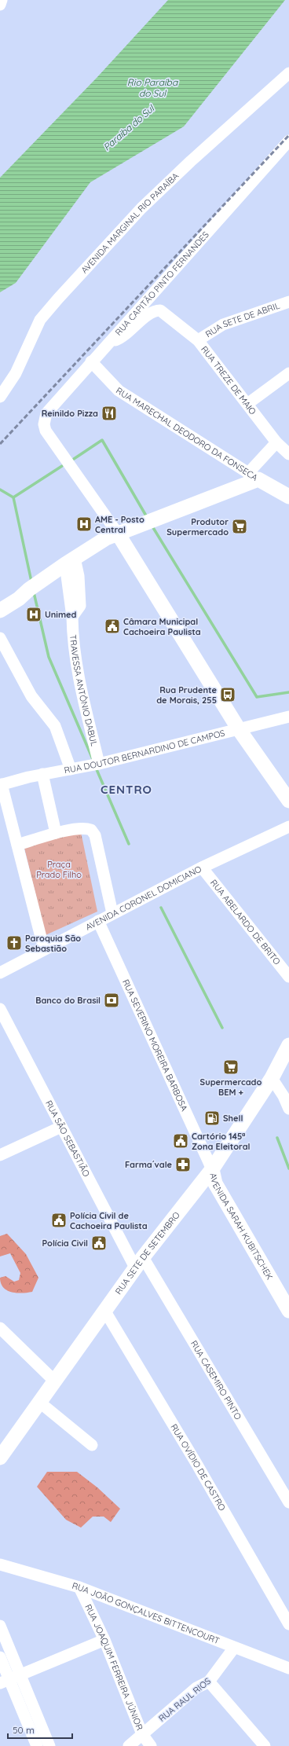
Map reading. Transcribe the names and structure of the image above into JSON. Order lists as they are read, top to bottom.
{
  "streets": {
    "main road": ["RUA MARECHAL DEODORO DA FONSECA", "AVENIDA SARAH KUBITSCHEK", "RUA SETE DE SETEMBRO"],
    "street": [
      "AVENIDA MARGINAL RIO PARAÍBA",
      "RUA CAPITÃO PINTO FERNANDES",
      "RUA SETE DE ABRIL",
      "RUA TREZE DE MAIO",
      "TRAVESSA ANTÔNIO DABUL",
      "RUA DOUTOR BERNARDINO DE CAMPOS",
      "AVENIDA CORONEL DOMICIANO",
      "RUA ABELARDO DE BRITO",
      "RUA SEVERINO MOREIRA BARBOSA",
      "RUA SÃO SEBASTIÃO",
      "RUA CASEMIRO PINTO",
      "RUA OVÍDIO DE CASTRO",
      "RUA JOÃO GONÇALVES BITTENCOURT",
      "RUA JOAQUIM FERREIRA JÚNIOR",
      "RUA RAUL RIOS"
    ]
  },
  "crossings": [
    ["RUA CAPITÃO PINTO FERNANDES", "RUA TREZE DE MAIO"],
    ["RUA CAPITÃO PINTO FERNANDES", "RUA MARECHAL DEODORO DA FONSECA"],
    ["RUA SETE DE ABRIL", "RUA TREZE DE MAIO"],
    ["TRAVESSA ANTÔNIO DABUL", "RUA DOUTOR BERNARDINO DE CAMPOS"],
    ["AVENIDA CORONEL DOMICIANO", "RUA ABELARDO DE BRITO"],
    ["AVENIDA CORONEL DOMICIANO", "RUA SEVERINO MOREIRA BARBOSA"],
    ["RUA SEVERINO MOREIRA BARBOSA", "AVENIDA SARAH KUBITSCHEK"],
    ["RUA SEVERINO MOREIRA BARBOSA", "RUA SETE DE SETEMBRO"],
    ["RUA SÃO SEBASTIÃO", "RUA SETE DE SETEMBRO"],
    ["RUA SÃO SEBASTIÃO", "RUA CASEMIRO PINTO"],
    ["AVENIDA SARAH KUBITSCHEK", "RUA SETE DE SETEMBRO"],
    ["RUA SETE DE SETEMBRO", "RUA CASEMIRO PINTO"],
    ["RUA SETE DE SETEMBRO", "RUA OVÍDIO DE CASTRO"],
    ["RUA JOÃO GONÇALVES BITTENCOURT", "RUA JOAQUIM FERREIRA JÚNIOR"],
    ["RUA JOÃO GONÇALVES BITTENCOURT", "RUA RAUL RIOS"],
    ["RUA JOAQUIM FERREIRA JÚNIOR", "RUA RAUL RIOS"]
  ],
  "districts": ["CENTRO"],
  "water": ["Rio Paraíba do Sul", "Paraiba do Sul"],
  "parks": ["Praça Prado Filho"],
  "places": {
    "restaurant": ["Reinildo Pizza"],
    "hospital": ["AME - Posto Central", "Unimed"],
    "supermarket": ["Produtor Supermercado", "Supermercado BEM +"],
    "public building": [
      "Câmara Municipal Cachoeira Paulista",
      "Cartório 145ª Zona Eleitoral",
      "Polícia Civil de Cachoeira Paulista",
      "Polícia Civil"
    ],
    "bus stop": ["Rua Prudente de Morais, 255"],
    "church": ["Paroquia São Sebastião"],
    "bank": ["Banco do Brasil"],
    "fuel station": ["Shell"],
    "pharmacy": ["Farma´vale"]
  },
  "scale_bar": "50 m"
}
